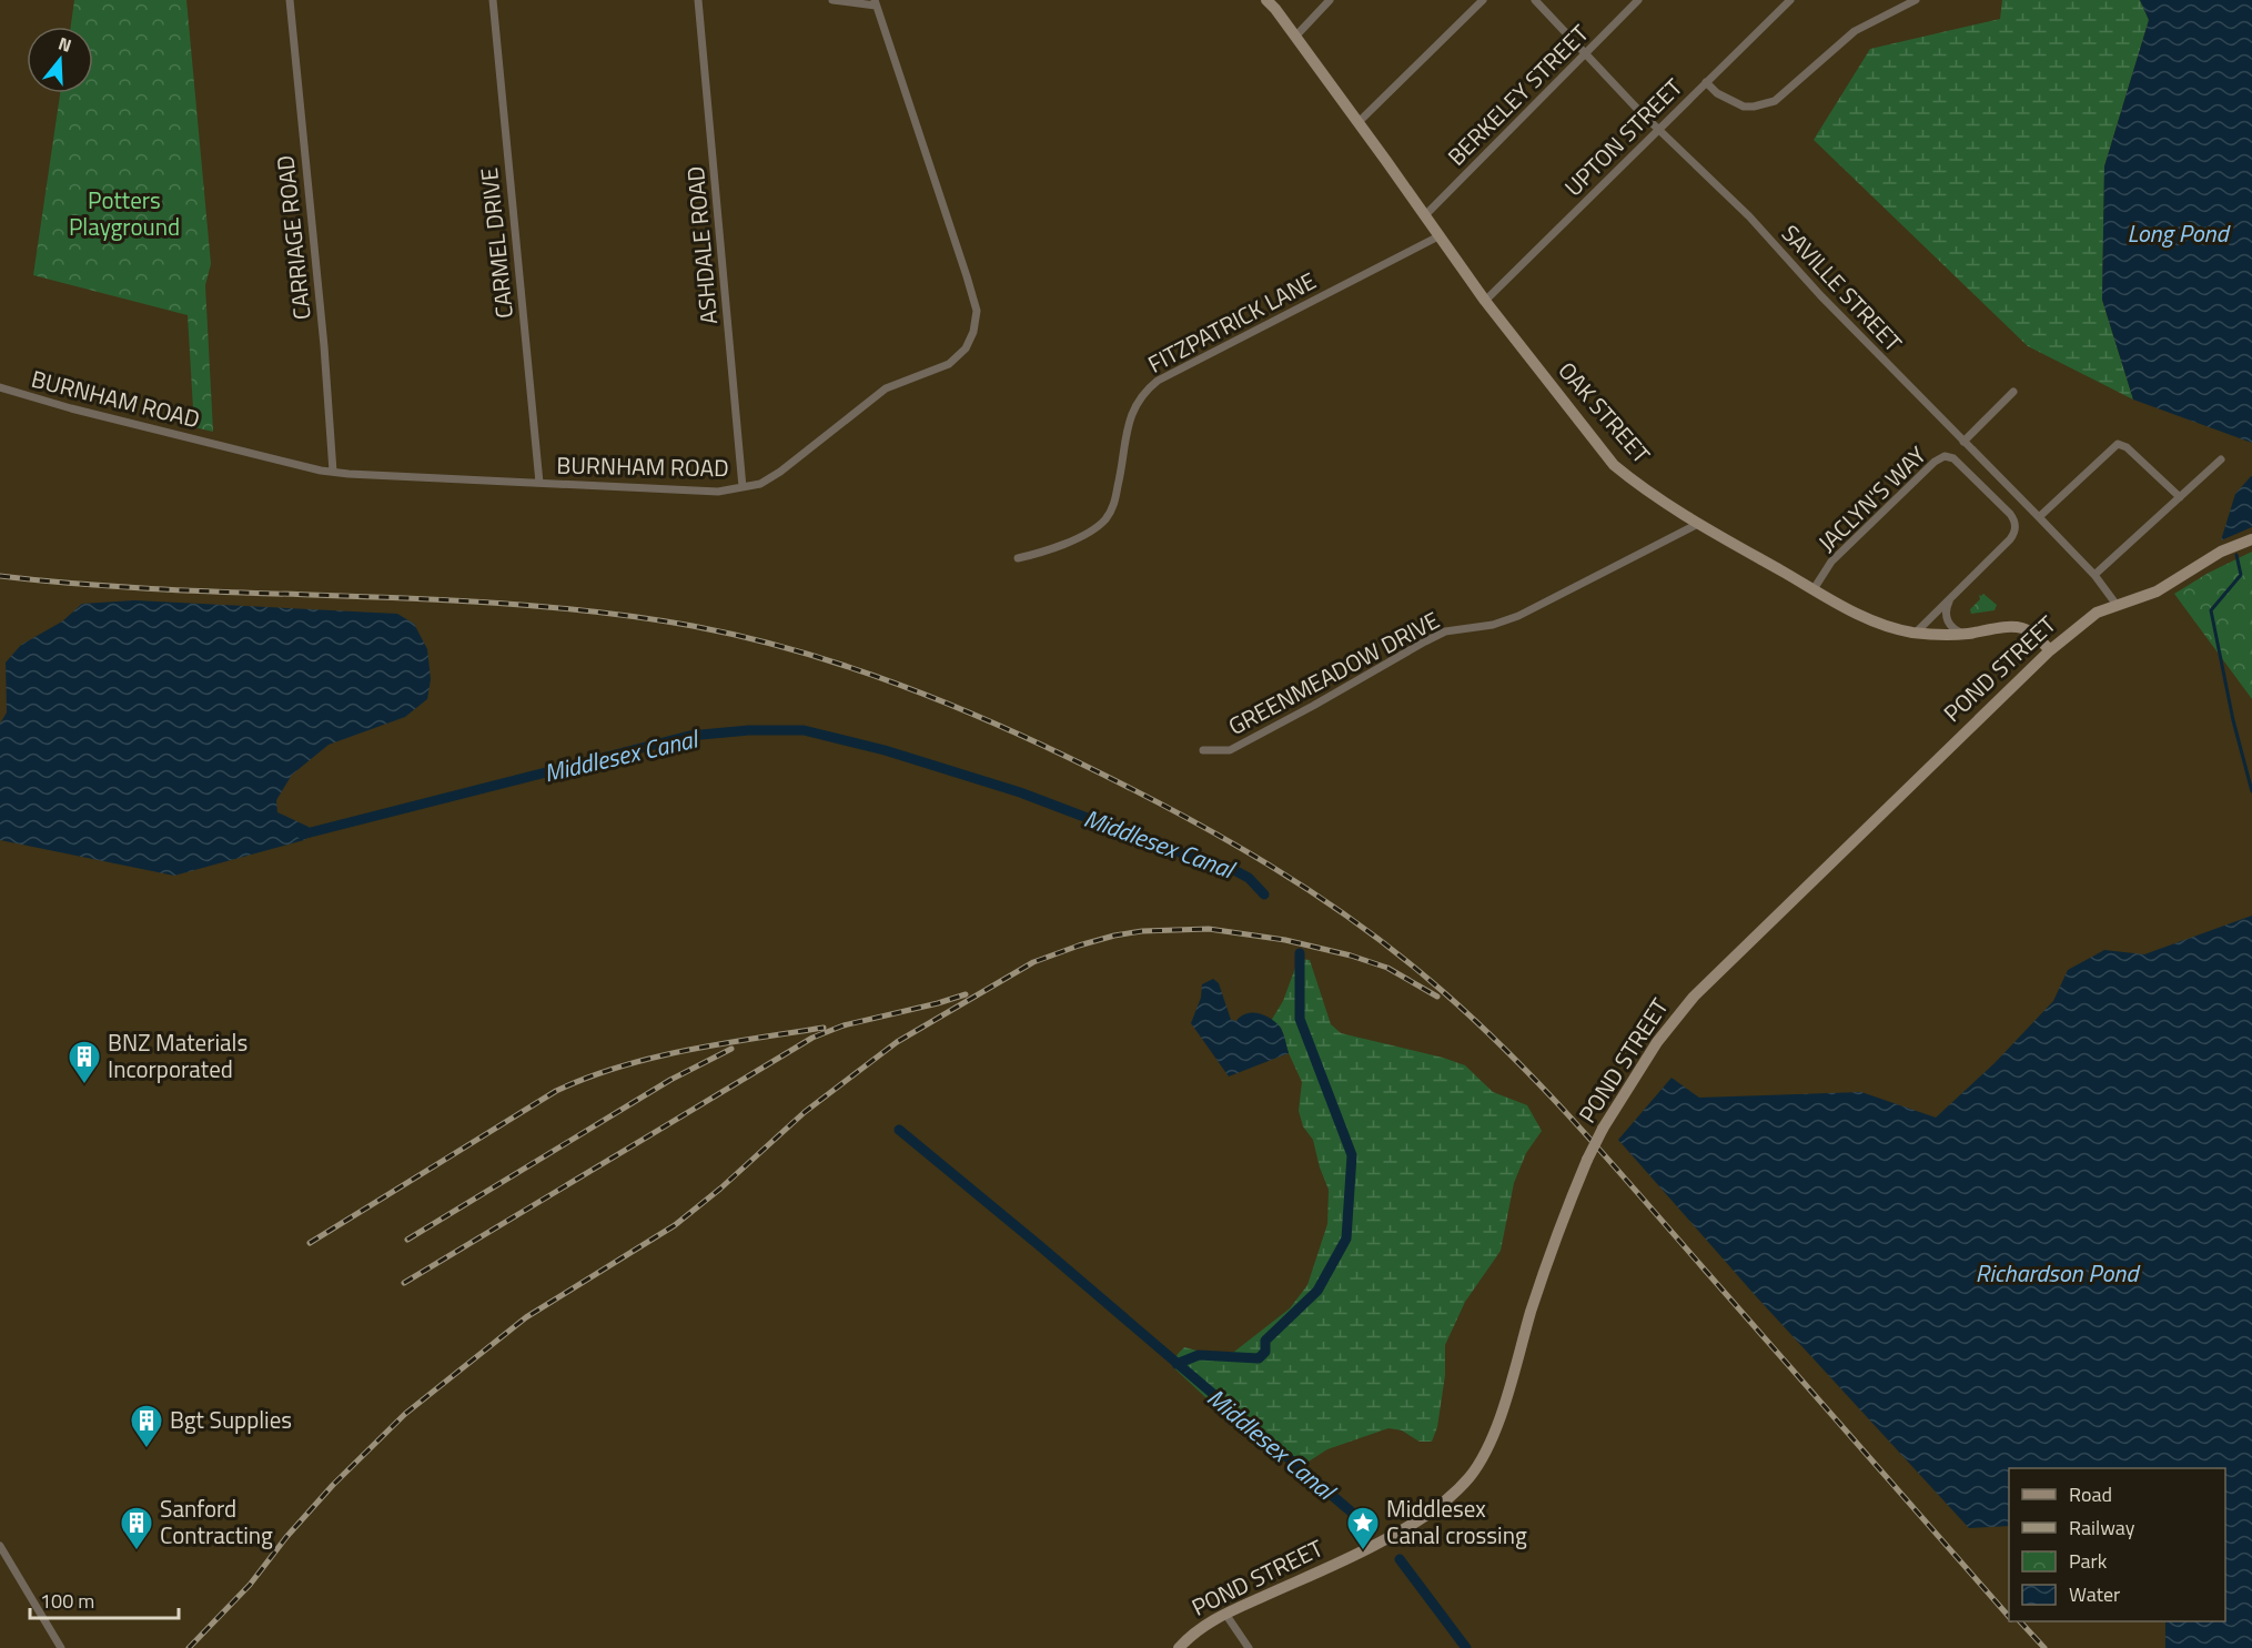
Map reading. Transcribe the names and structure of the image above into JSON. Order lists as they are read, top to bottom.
{
  "streets": {
    "street": [
      "BERKELEY STREET",
      "UPTON STREET",
      "CARRIAGE ROAD",
      "CARMEL DRIVE",
      "ASHDALE ROAD",
      "SAVILLE STREET",
      "FITZPATRICK LANE",
      "BURNHAM ROAD",
      "OAK STREET",
      "JACLYN'S WAY",
      "POND STREET",
      "GREENMEADOW DRIVE"
    ]
  },
  "crossings": [
    ["BERKELEY STREET", "SAVILLE STREET"],
    ["BERKELEY STREET", "OAK STREET"],
    ["UPTON STREET", "SAVILLE STREET"],
    ["UPTON STREET", "OAK STREET"],
    ["CARRIAGE ROAD", "BURNHAM ROAD"],
    ["CARMEL DRIVE", "BURNHAM ROAD"],
    ["ASHDALE ROAD", "BURNHAM ROAD"],
    ["SAVILLE STREET", "POND STREET"],
    ["FITZPATRICK LANE", "OAK STREET"],
    ["OAK STREET", "JACLYN'S WAY"],
    ["OAK STREET", "POND STREET"],
    ["OAK STREET", "GREENMEADOW DRIVE"]
  ],
  "water": ["Long Pond", "Middlesex Canal", "Richardson Pond"],
  "parks": ["Potters Playground"],
  "places": {
    "building": ["BNZ Materials Incorporated", "Bgt Supplies", "Sanford Contracting"],
    "place": ["Middlesex Canal crossing"]
  },
  "legend": [
    "Road",
    "Railway",
    "Park",
    "Water"
  ],
  "scale_bar": "100 m",
  "north": "top"
}
